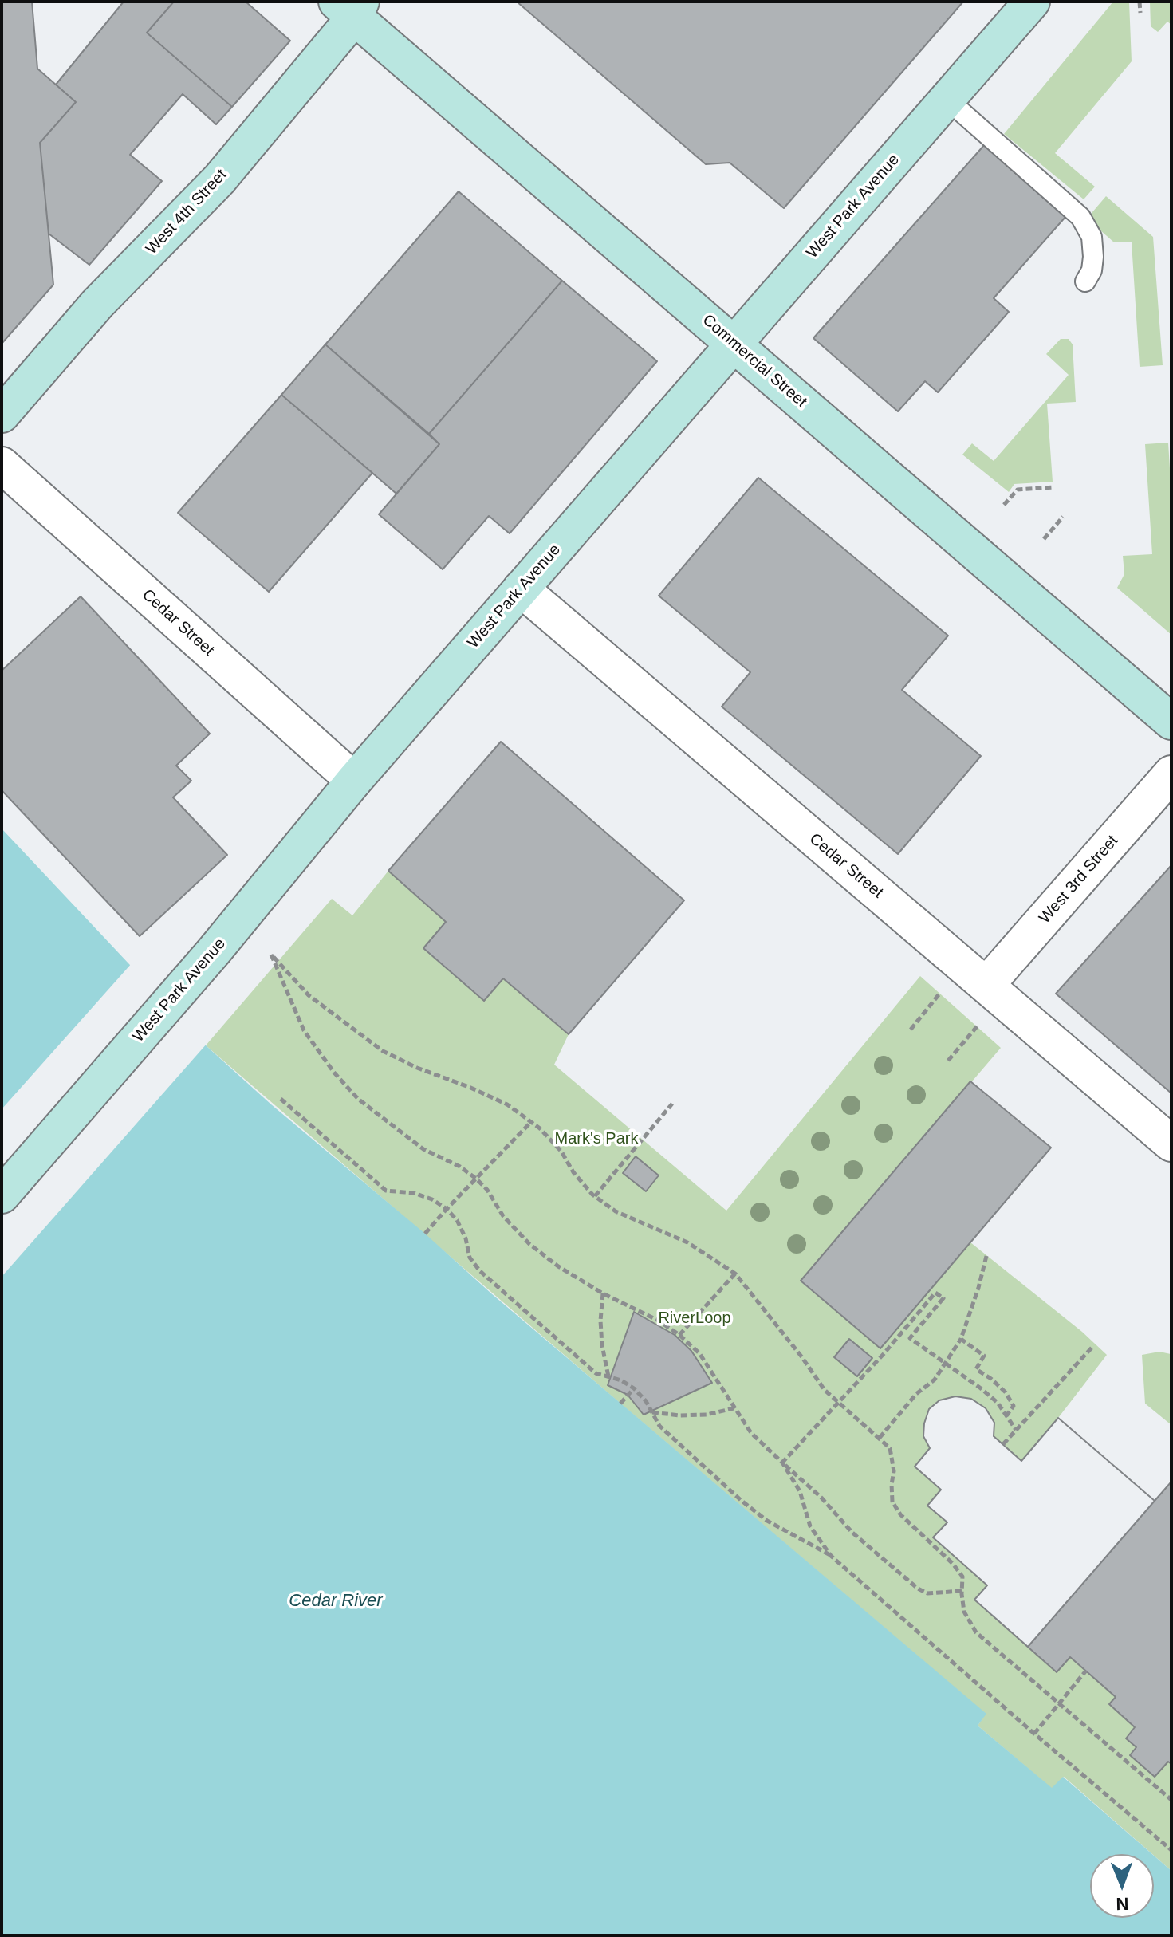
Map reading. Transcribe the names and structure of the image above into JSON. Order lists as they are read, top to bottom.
{
  "streets": {
    "street": [
      "West Park Avenue",
      "West 4th Street",
      "Commercial Street",
      "Cedar Street",
      "West 3rd Street"
    ]
  },
  "crossings": [
    ["West Park Avenue", "Commercial Street"],
    ["West Park Avenue", "Cedar Street"],
    ["West 4th Street", "Commercial Street"],
    ["Cedar Street", "West 3rd Street"]
  ],
  "water": ["Cedar River"],
  "parks": ["Mark's Park", "RiverLoop"],
  "north": "bottom"
}
